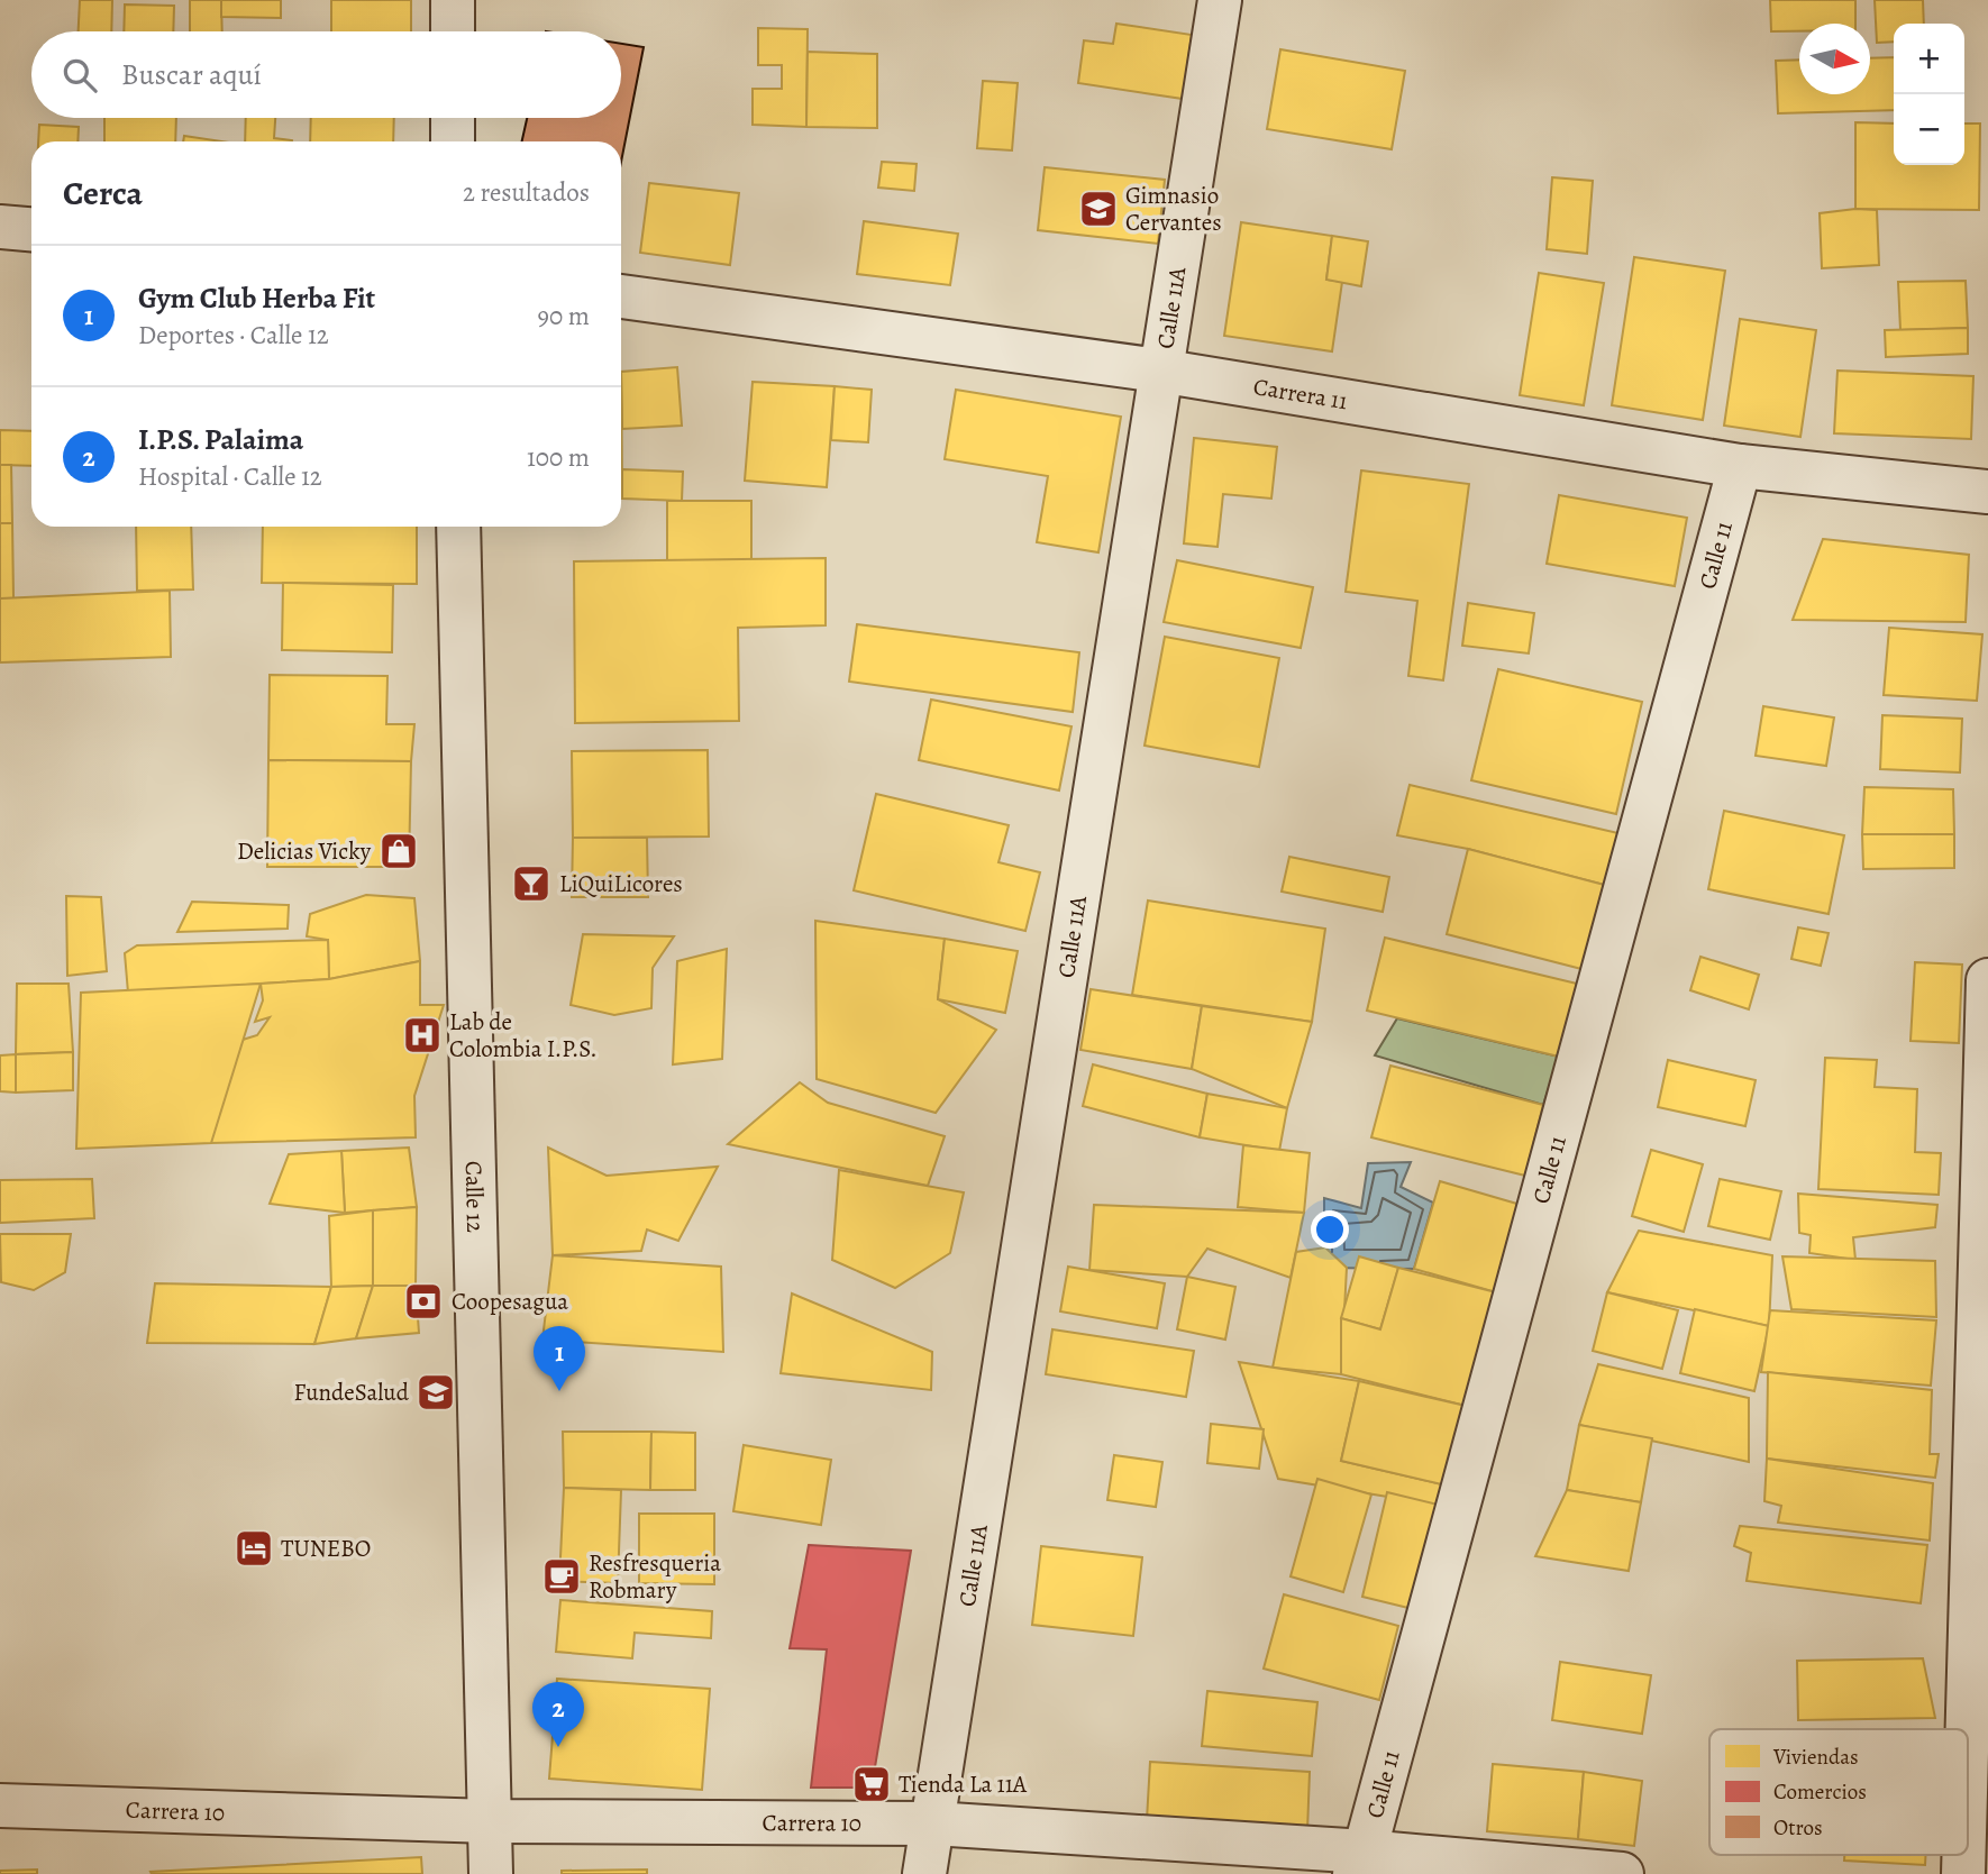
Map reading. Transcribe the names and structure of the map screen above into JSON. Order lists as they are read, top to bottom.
{
  "streets": {
    "street": [
      "Calle 11A",
      "Carrera 11",
      "Calle 11",
      "Calle 12",
      "Carrera 10"
    ]
  },
  "crossings": [
    ["Calle 11A", "Carrera 11"],
    ["Calle 11A", "Carrera 10"],
    ["Carrera 11", "Calle 11"],
    ["Calle 11", "Carrera 10"],
    ["Calle 12", "Carrera 10"]
  ],
  "places": {
    "school or university": ["Gimnasio Cervantes", "FundeSalud"],
    "shop": ["Delicias Vicky"],
    "bar": ["LiQuiLicores"],
    "hospital": ["Lab de Colombia I.P.S."],
    "bank": ["Coopesagua"],
    "hotel": ["TUNEBO"],
    "cafe": ["Resfresqueria Robmary"],
    "supermarket": ["Tienda La 11A"]
  },
  "legend": ["Viviendas", "Comercios", "Otros"],
  "north": "right",
  "page": {
    "map_buttons": ["+", "−"],
    "search": "Buscar aquí",
    "heading": ["Cerca", "2 resultados"],
    "list": [
      {
        "mark": "1",
        "name": "Gym Club Herba Fit",
        "note": "Deportes · Calle 12",
        "value": "90 m"
      },
      {
        "mark": "2",
        "name": "I.P.S. Palaima",
        "note": "Hospital · Calle 12",
        "value": "100 m"
      }
    ],
    "pins": ["1", "2"]
  }
}
